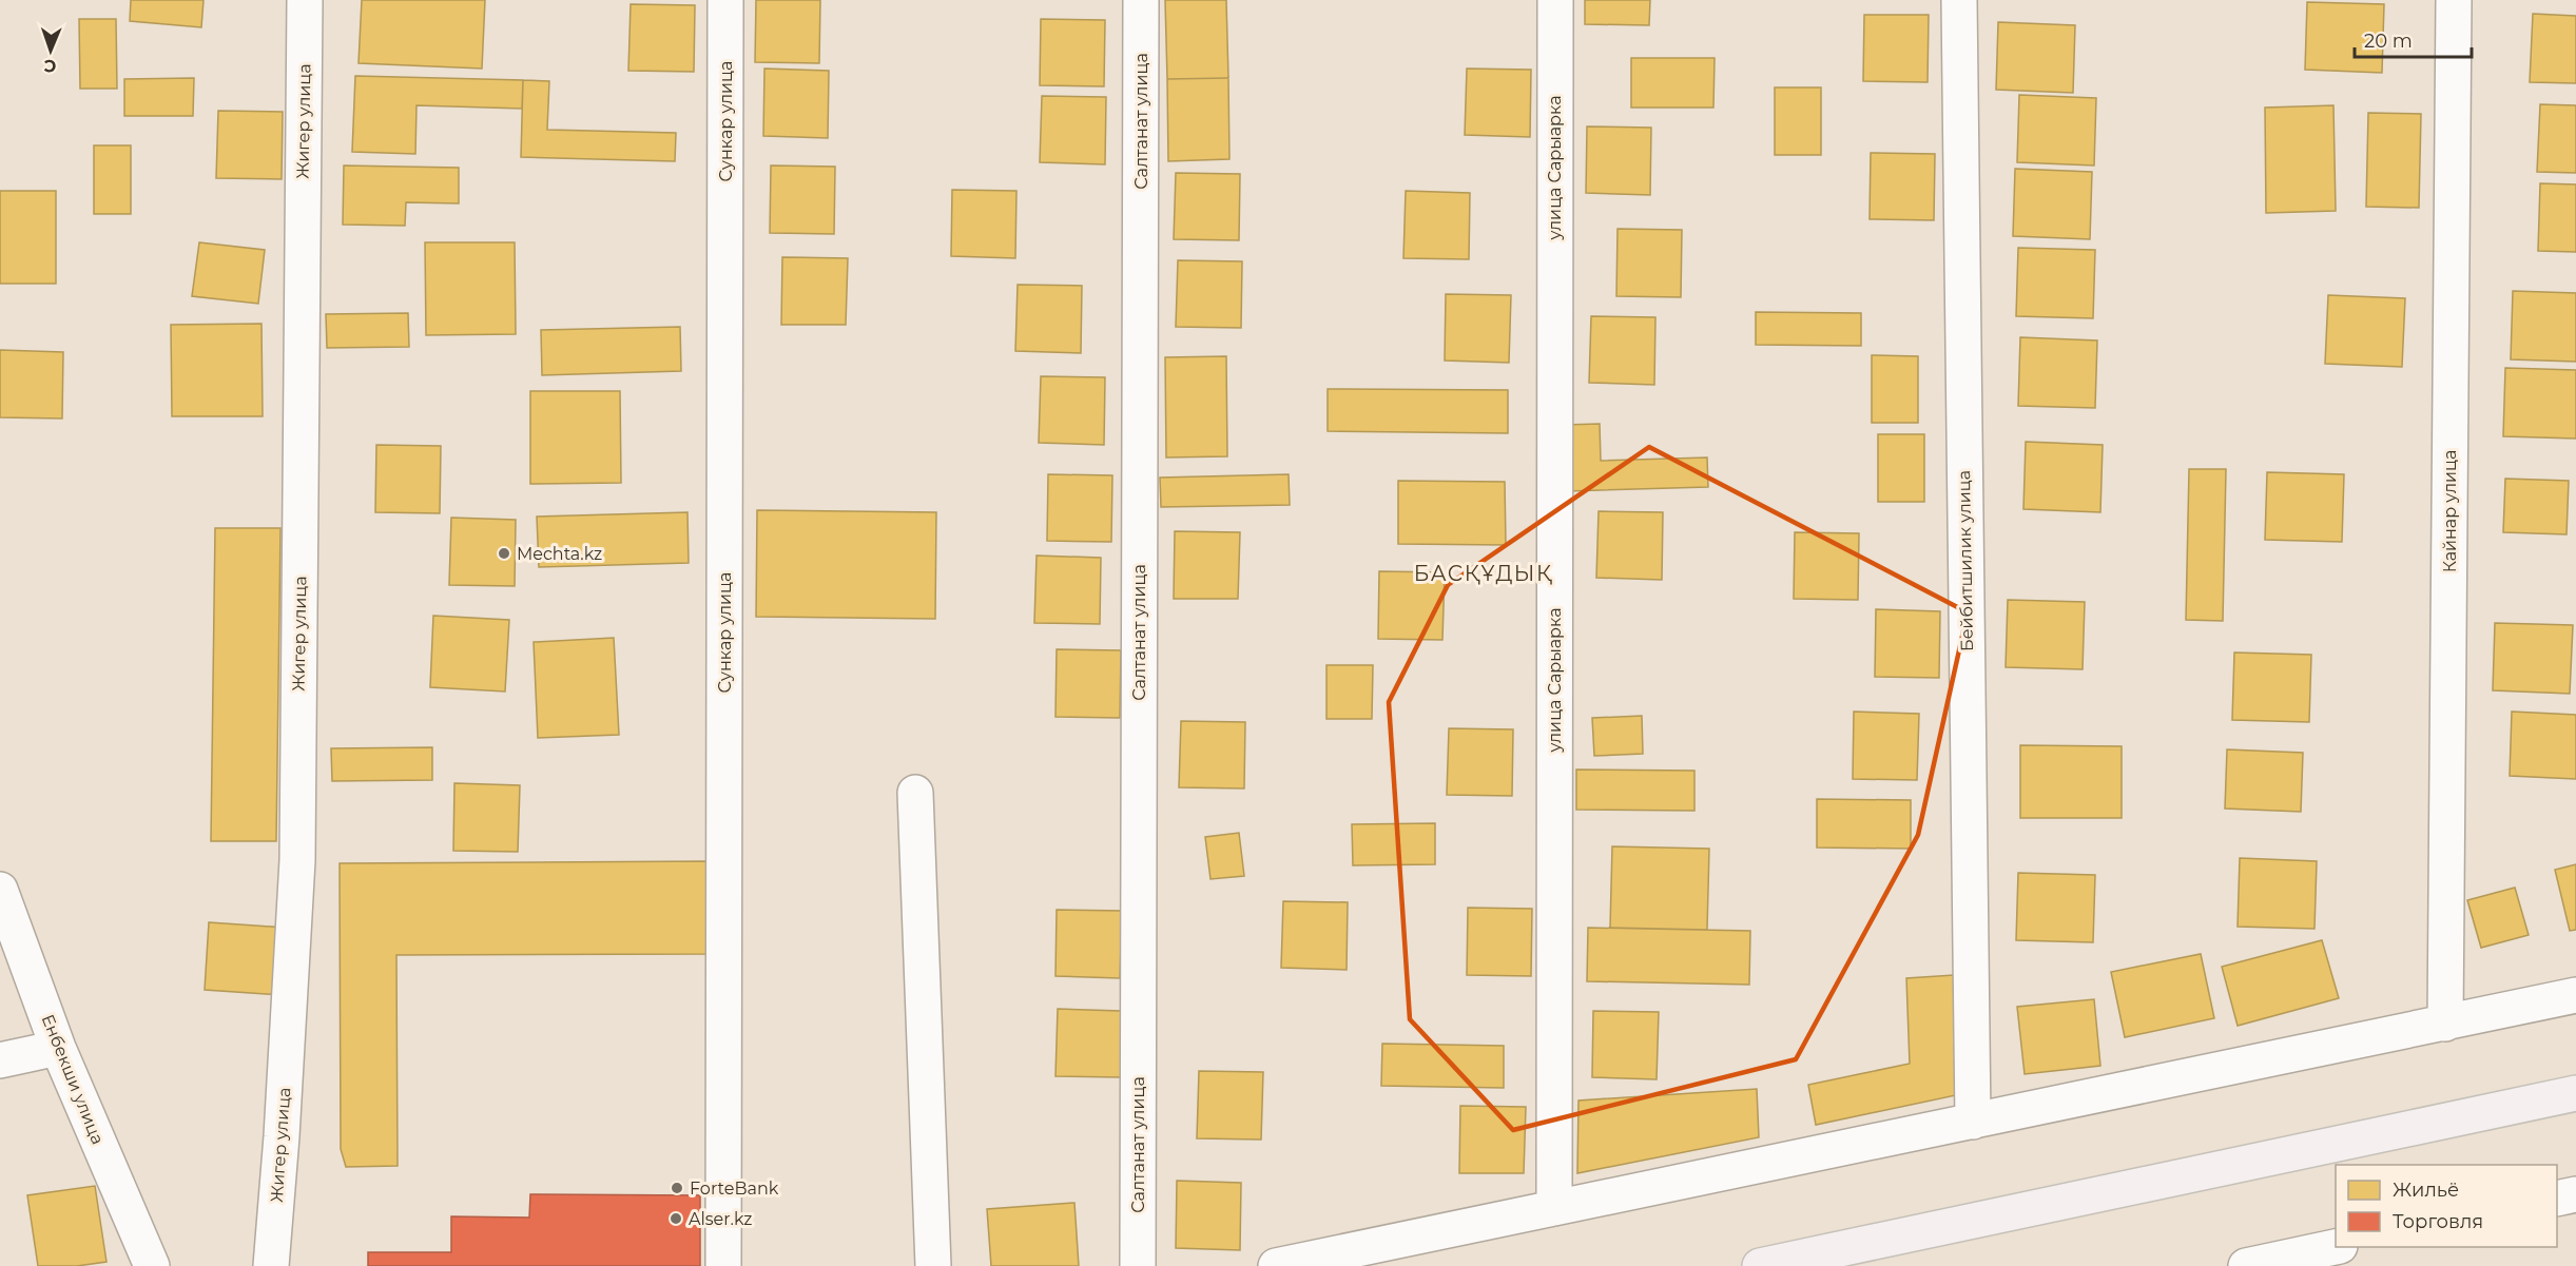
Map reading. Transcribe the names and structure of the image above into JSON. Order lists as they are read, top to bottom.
{
  "streets": {
    "street": [
      "Жигер улица",
      "Сункар улица",
      "Салтанат улица",
      "улица Сарыарка",
      "Кайнар улица",
      "Бейбитшилик улица",
      "Енбекши улица"
    ]
  },
  "districts": ["БАСҚҰДЫҚ"],
  "places": ["Mechta.kz", "ForteBank", "Alser.kz"],
  "legend": ["Жильё", "Торговля"],
  "scale_bar": "20 m",
  "north": "bottom"
}
